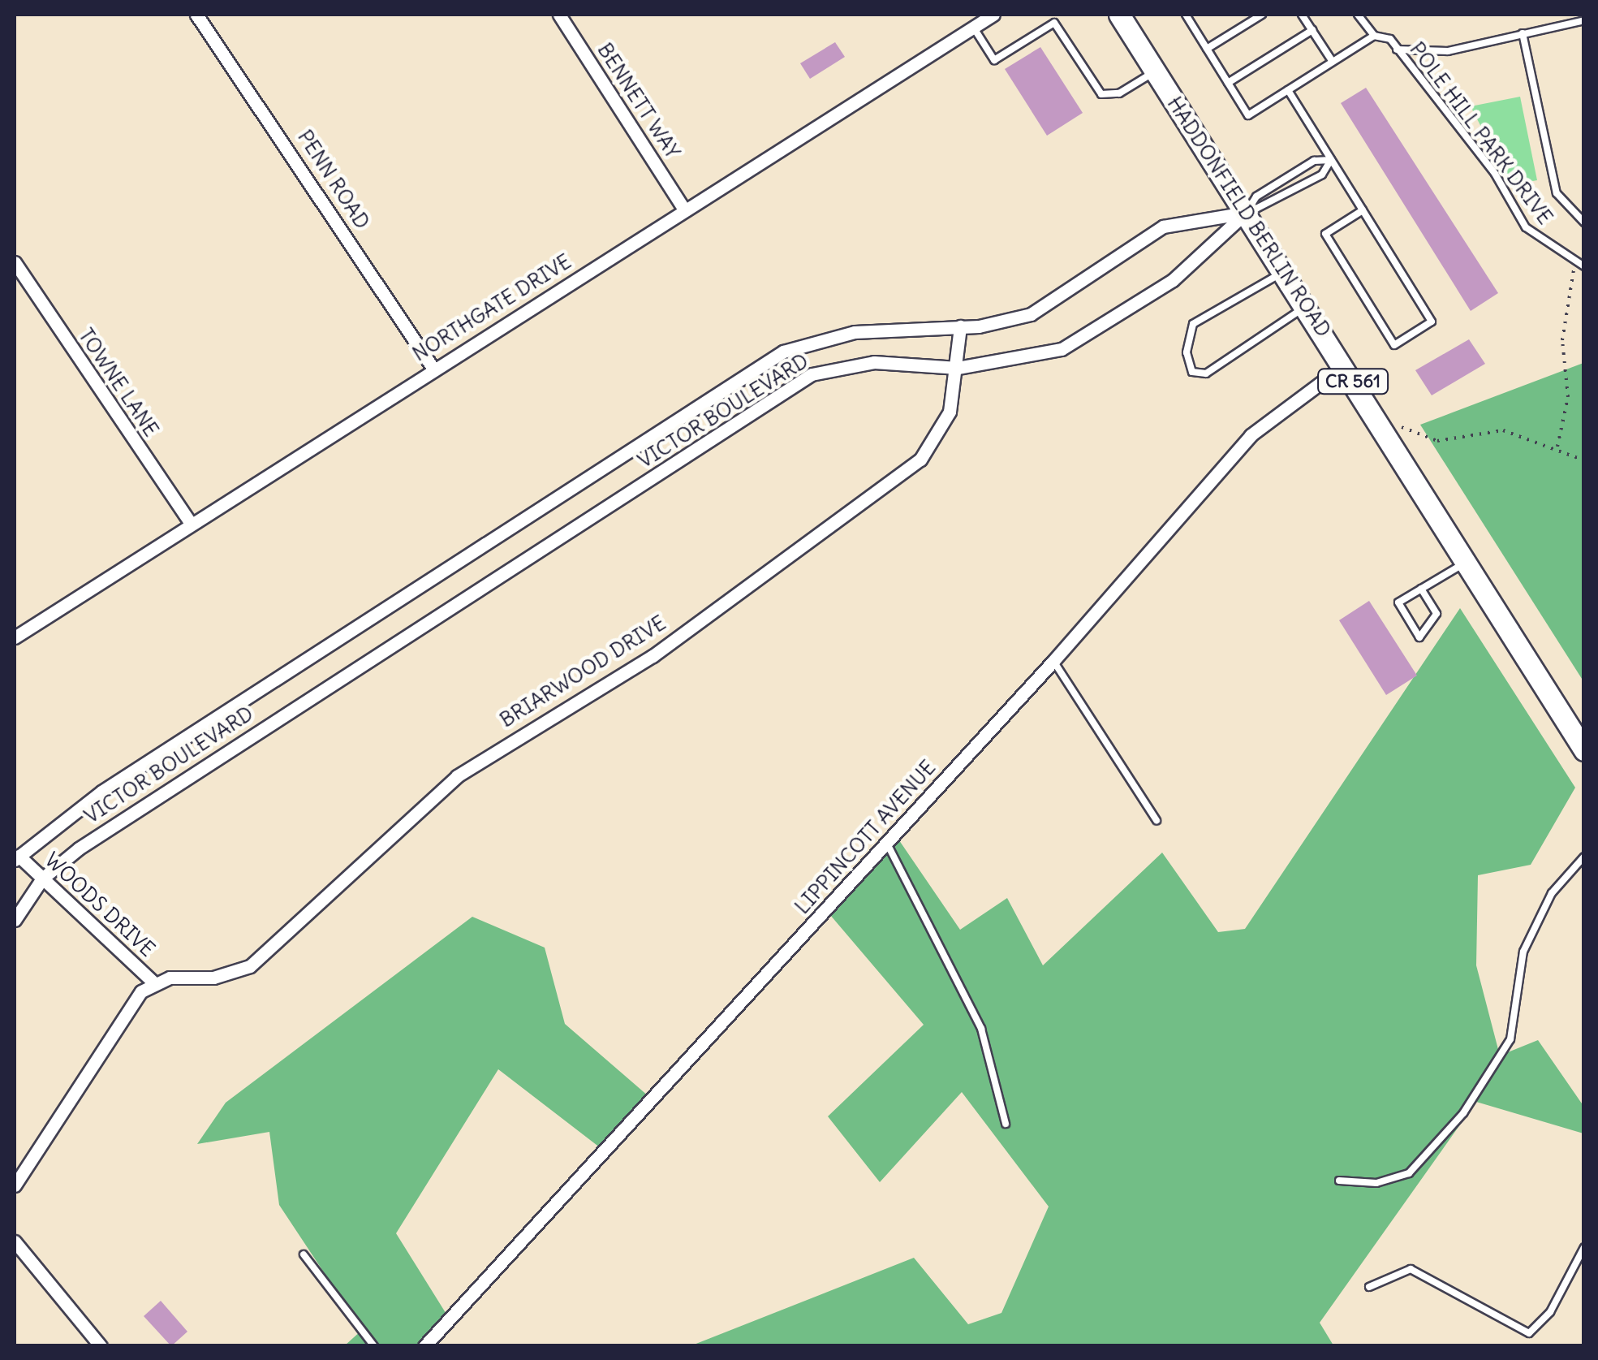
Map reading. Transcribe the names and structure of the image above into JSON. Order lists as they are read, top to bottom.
{
  "streets": {
    "main road": ["HADDONFIELD BERLIN ROAD", "CR 561"],
    "street": [
      "BENNETT WAY",
      "PENN ROAD",
      "NORTHGATE DRIVE",
      "TOWNE LANE",
      "VICTOR BOULEVARD",
      "BRIARWOOD DRIVE",
      "LIPPINCOTT AVENUE",
      "WOODS DRIVE"
    ],
    "lane": ["POLE HILL PARK DRIVE"]
  },
  "crossings": [
    ["BENNETT WAY", "NORTHGATE DRIVE"],
    ["PENN ROAD", "NORTHGATE DRIVE"],
    ["HADDONFIELD BERLIN ROAD", "VICTOR BOULEVARD"],
    ["HADDONFIELD BERLIN ROAD", "LIPPINCOTT AVENUE"],
    ["NORTHGATE DRIVE", "TOWNE LANE"],
    ["VICTOR BOULEVARD", "BRIARWOOD DRIVE"],
    ["VICTOR BOULEVARD", "WOODS DRIVE"],
    ["BRIARWOOD DRIVE", "WOODS DRIVE"]
  ]
}
